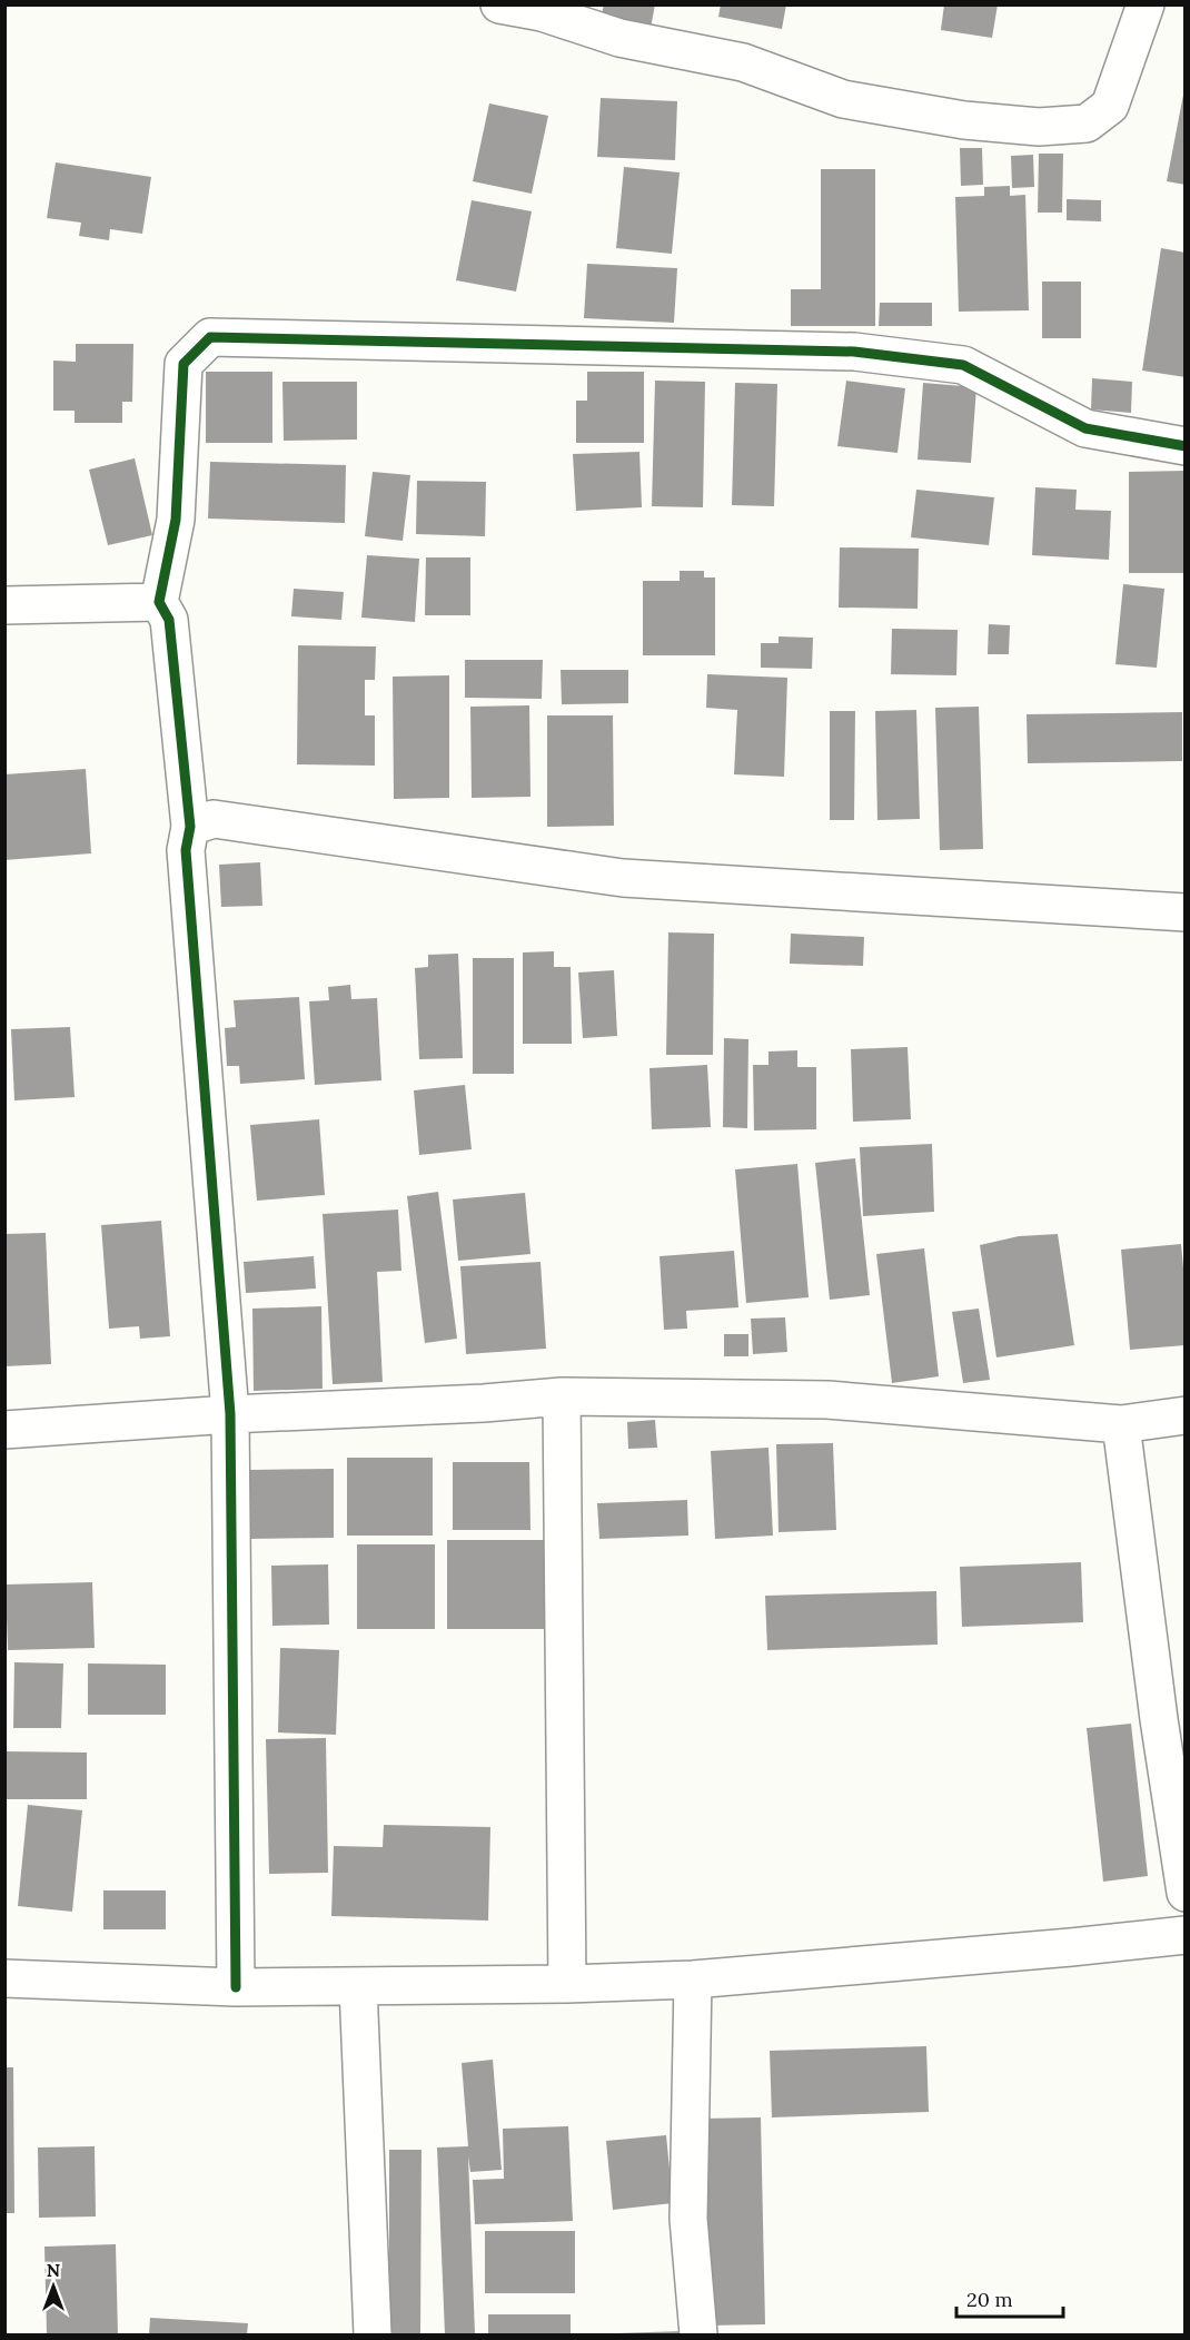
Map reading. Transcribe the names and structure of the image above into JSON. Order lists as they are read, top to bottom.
{
  "scale_bar": "20 m",
  "north": "top"
}
